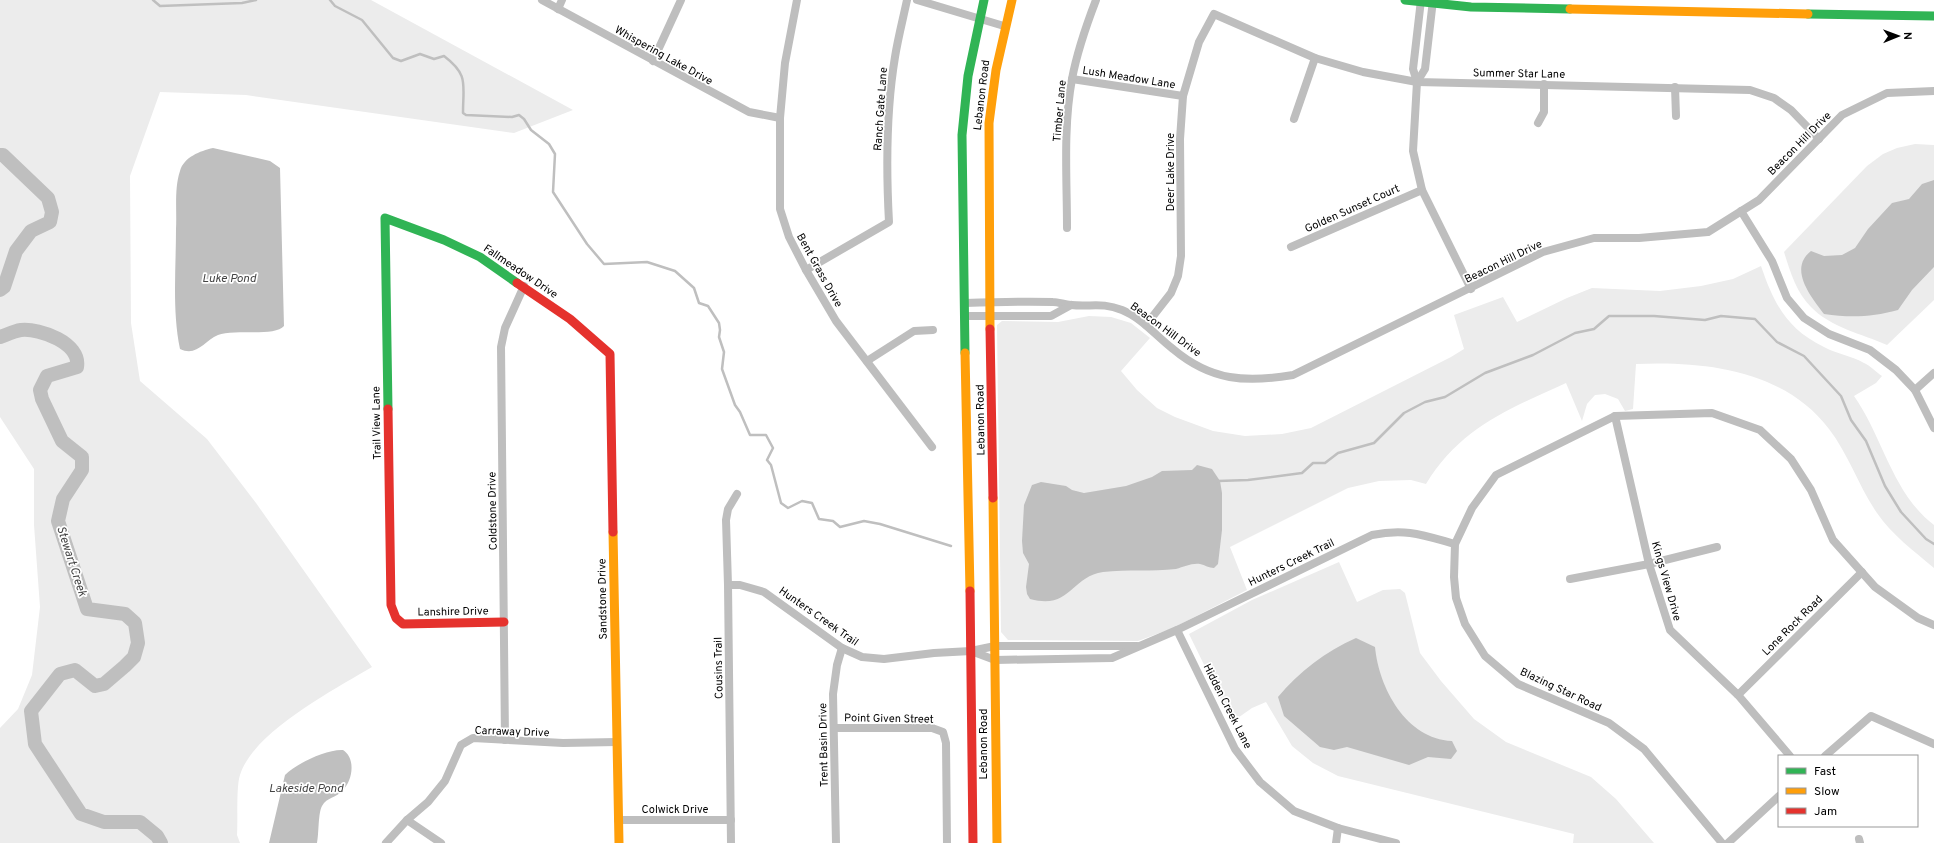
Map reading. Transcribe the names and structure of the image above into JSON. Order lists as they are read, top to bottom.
{
  "streets": {
    "main road": [
      "Lebanon Road",
      "Fallmeadow Drive",
      "Trail View Lane",
      "Sandstone Drive",
      "Lanshire Drive"
    ],
    "street": [
      "Whispering Lake Drive",
      "Summer Star Lane",
      "Lush Meadow Lane",
      "Ranch Gate Lane",
      "Timber Lane",
      "Beacon Hill Drive",
      "Deer Lake Drive",
      "Golden Sunset Court",
      "Bent Grass Drive",
      "Coldstone Drive",
      "Hunters Creek Trail",
      "Kings View Drive",
      "Lone Rock Road",
      "Cousins Trail",
      "Blazing Star Road",
      "Hidden Creek Lane",
      "Point Given Street",
      "Carraway Drive",
      "Trent Basin Drive",
      "Colwick Drive"
    ]
  },
  "crossings": [
    ["Whispering Lake Drive", "Bent Grass Drive"],
    ["Summer Star Lane", "Beacon Hill Drive"],
    ["Summer Star Lane", "Deer Lake Drive"],
    ["Lush Meadow Lane", "Timber Lane"],
    ["Lush Meadow Lane", "Deer Lake Drive"],
    ["Lebanon Road", "Beacon Hill Drive"],
    ["Lebanon Road", "Hunters Creek Trail"],
    ["Ranch Gate Lane", "Bent Grass Drive"],
    ["Beacon Hill Drive", "Deer Lake Drive"],
    ["Fallmeadow Drive", "Trail View Lane"],
    ["Fallmeadow Drive", "Coldstone Drive"],
    ["Fallmeadow Drive", "Sandstone Drive"],
    ["Trail View Lane", "Lanshire Drive"],
    ["Coldstone Drive", "Lanshire Drive"],
    ["Coldstone Drive", "Carraway Drive"],
    ["Hunters Creek Trail", "Cousins Trail"],
    ["Hunters Creek Trail", "Blazing Star Road"],
    ["Hunters Creek Trail", "Hidden Creek Lane"],
    ["Hunters Creek Trail", "Trent Basin Drive"],
    ["Kings View Drive", "Lone Rock Road"],
    ["Kings View Drive", "Blazing Star Road"],
    ["Sandstone Drive", "Carraway Drive"],
    ["Sandstone Drive", "Colwick Drive"],
    ["Cousins Trail", "Colwick Drive"],
    ["Point Given Street", "Trent Basin Drive"]
  ],
  "water": ["Luke Pond", "Stewart Creek", "Lakeside Pond"],
  "legend": ["Fast", "Slow", "Jam"],
  "north": "right"
}
